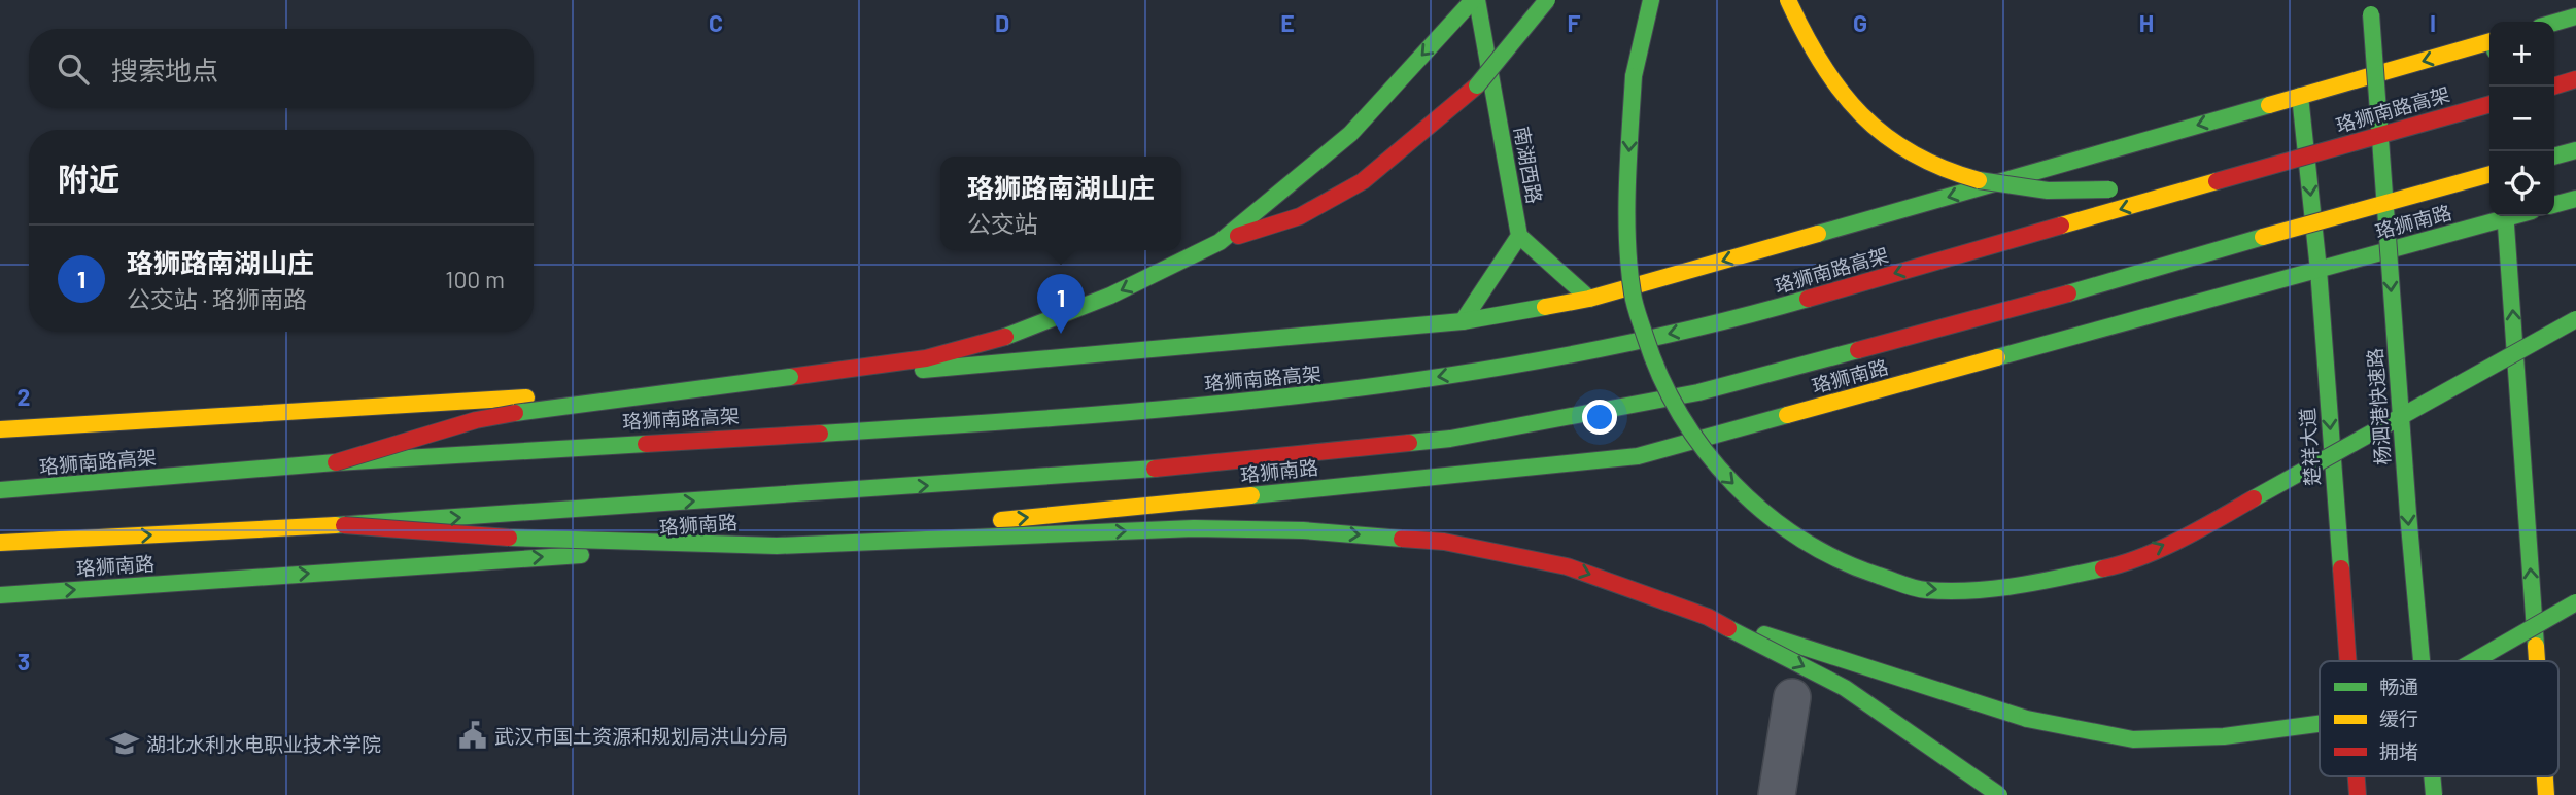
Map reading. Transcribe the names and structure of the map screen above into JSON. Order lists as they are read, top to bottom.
{
  "streets": {
    "main road": [
      "珞狮南路高架",
      "南湖西路",
      "珞狮南路",
      "杨泗港快速路",
      "楚祥大道"
    ]
  },
  "crossings": [
    ["珞狮南路", "楚祥大道"]
  ],
  "one_way": ["楚祥大道"],
  "places": {
    "public building": ["武汉市国土资源和规划局洪山分局"],
    "school or university": ["湖北水利水电职业技术学院"]
  },
  "legend": ["畅通", "缓行", "拥堵"],
  "page": {
    "map_buttons": ["+", "−"],
    "search": "搜索地点",
    "heading": "附近",
    "popup": ["珞狮路南湖山庄", "公交站"],
    "list": [
      {
        "mark": "1",
        "name": "珞狮路南湖山庄",
        "note": "公交站 · 珞狮南路",
        "value": "100 m"
      }
    ],
    "pins": "1"
  },
  "grid": {
    "columns": [
      "C",
      "D",
      "E",
      "F",
      "G",
      "H",
      "I"
    ],
    "rows": ["2", "3"]
  }
}
